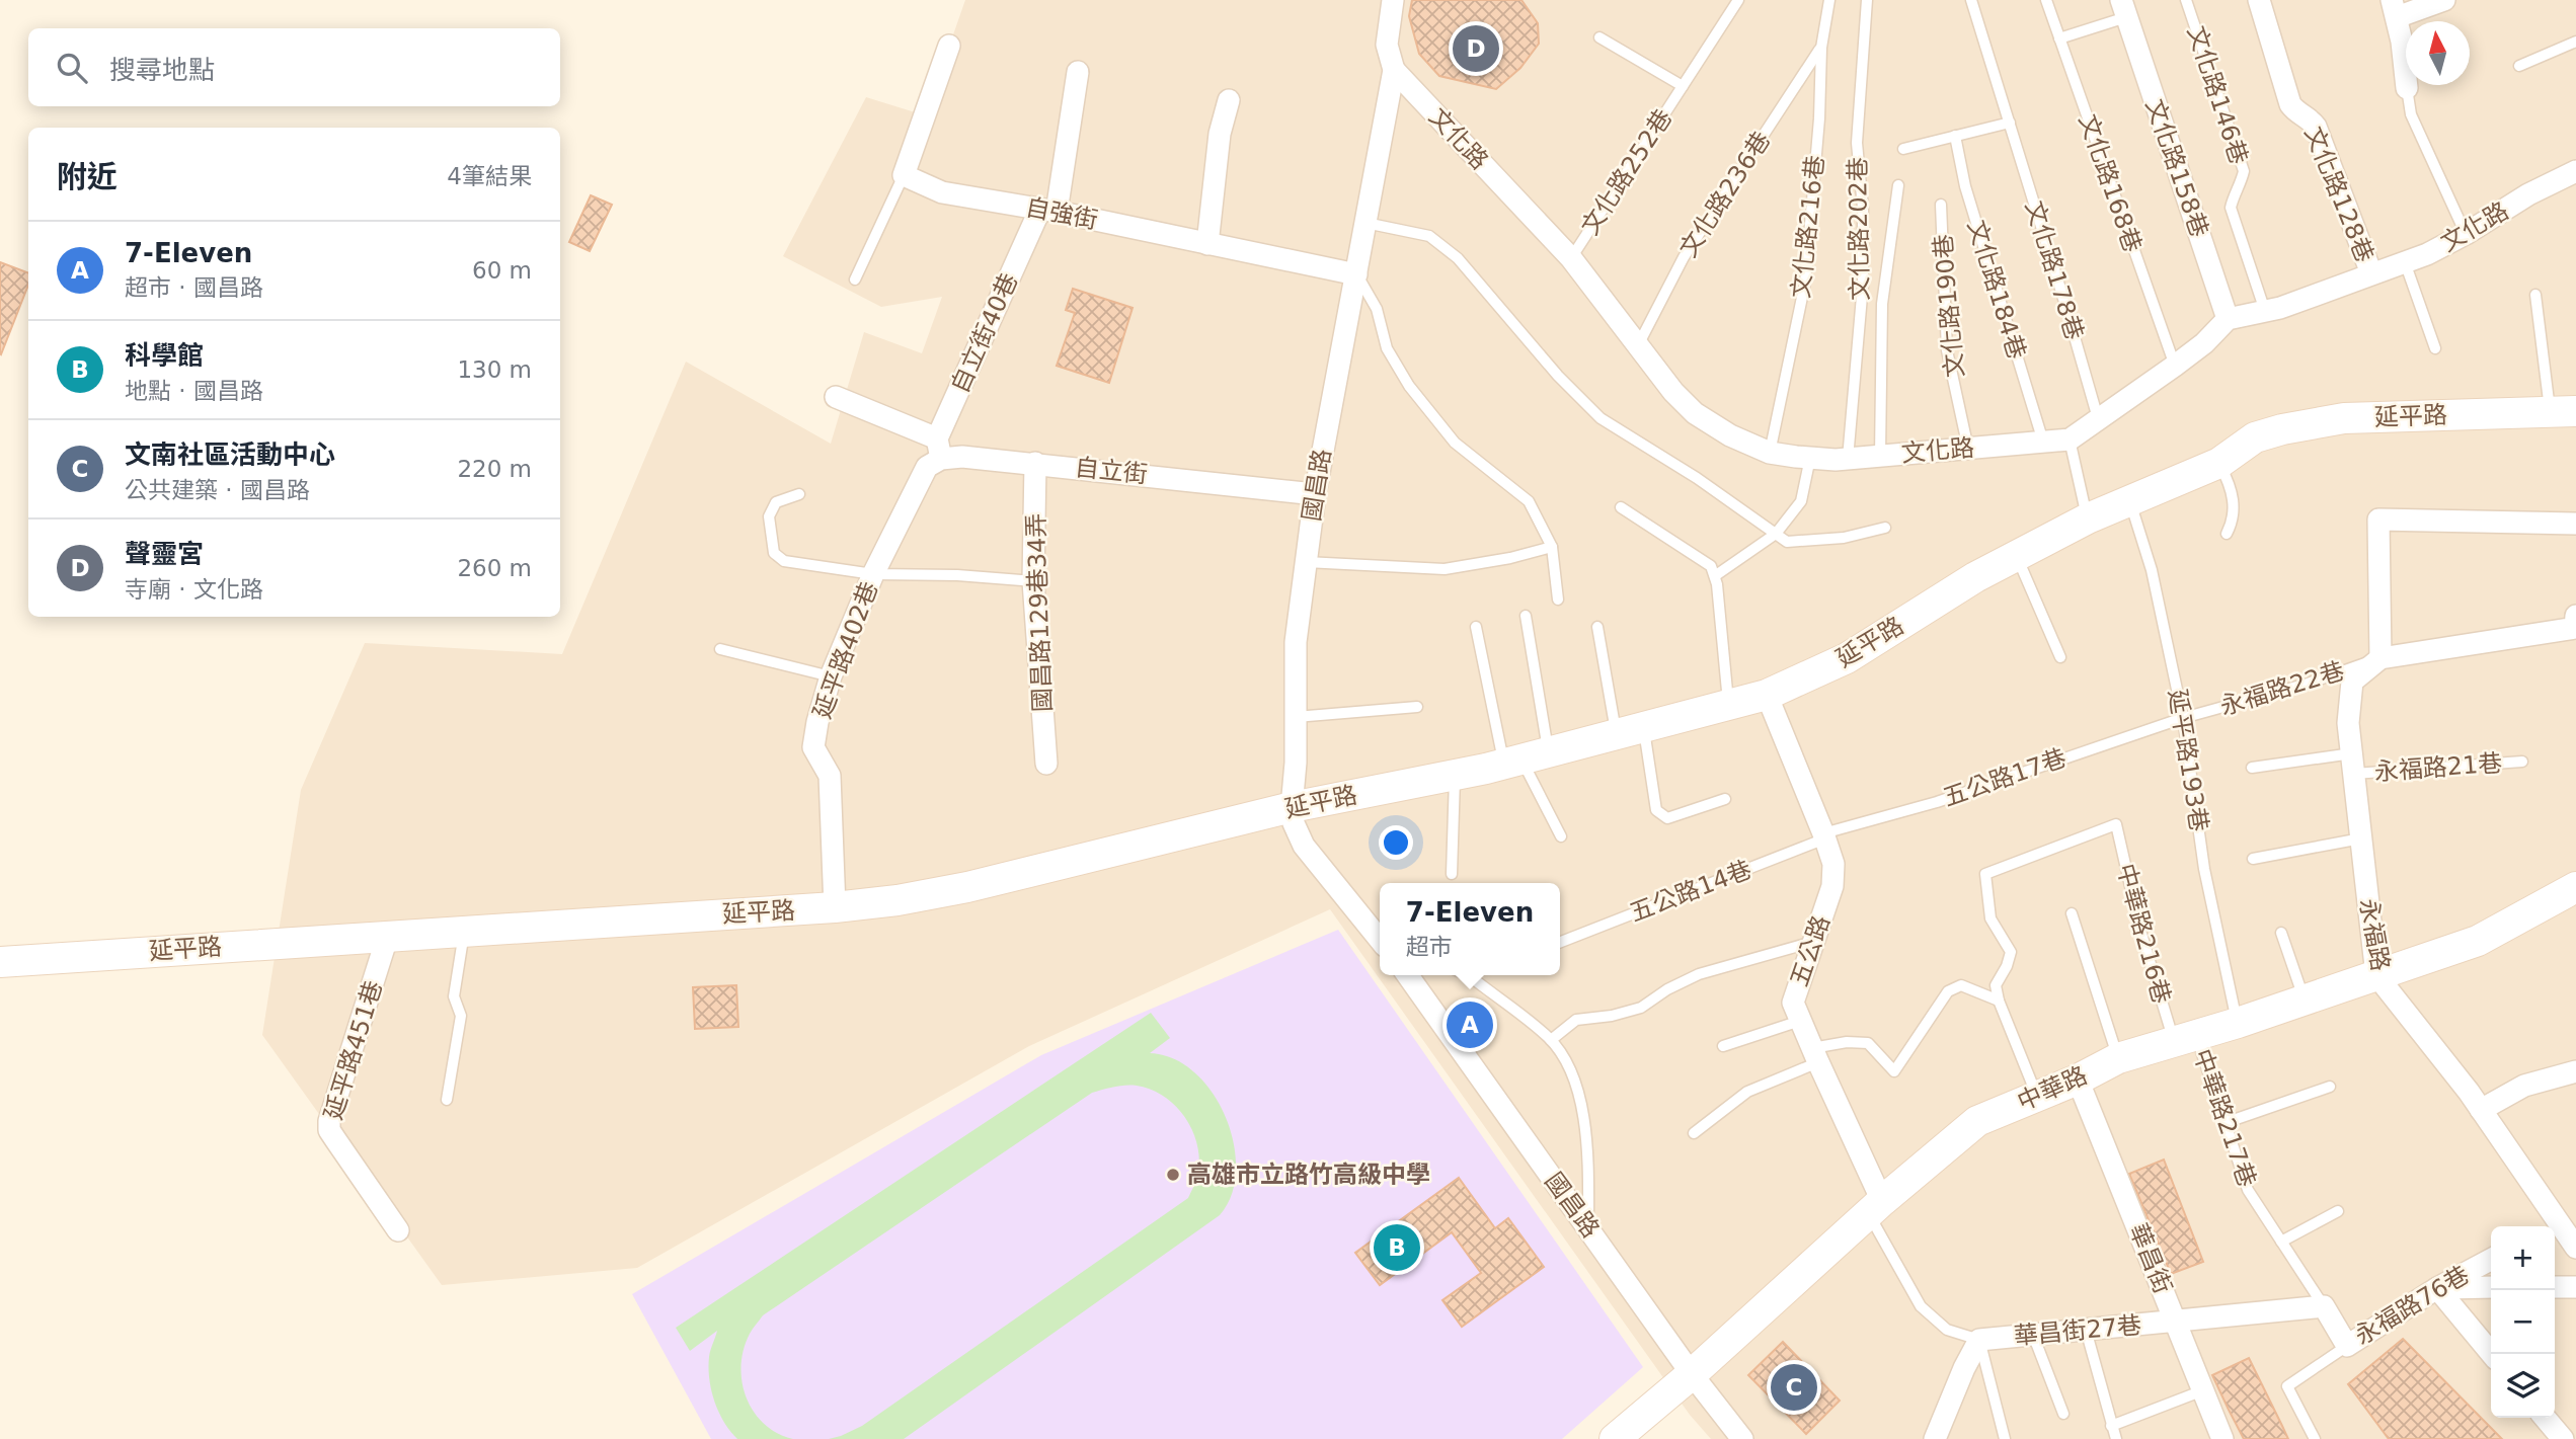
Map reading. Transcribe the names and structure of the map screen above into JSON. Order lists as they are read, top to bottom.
{
  "streets": {
    "street": [
      "文化路",
      "文化路158巷",
      "文化路128巷",
      "自強街",
      "自立街40巷",
      "延平路",
      "自立街",
      "國昌路",
      "國昌路129巷34弄",
      "延平路402巷",
      "永福路",
      "五公路",
      "延平路451巷",
      "中華路",
      "華昌街",
      "永福路76巷",
      "華昌街27巷"
    ],
    "lane": [
      "文化路146巷",
      "文化路252巷",
      "文化路168巷",
      "文化路236巷",
      "文化路216巷",
      "文化路202巷",
      "文化路178巷",
      "文化路184巷",
      "文化路190巷",
      "永福路22巷",
      "延平路193巷",
      "永福路21巷",
      "五公路17巷",
      "五公路14巷",
      "中華路216巷",
      "中華路217巷"
    ]
  },
  "crossings": [
    ["文化路146巷", "文化路"],
    ["文化路", "文化路158巷"],
    ["文化路", "文化路252巷"],
    ["文化路", "文化路236巷"],
    ["文化路", "文化路128巷"],
    ["文化路", "文化路216巷"],
    ["文化路", "文化路202巷"],
    ["文化路", "文化路184巷"],
    ["文化路", "文化路190巷"],
    ["文化路", "國昌路"],
    ["文化路236巷", "文化路216巷"],
    ["自強街", "自立街40巷"],
    ["自強街", "國昌路"],
    ["自立街40巷", "自立街"],
    ["自立街40巷", "延平路402巷"],
    ["延平路", "國昌路"],
    ["延平路", "延平路402巷"],
    ["延平路", "延平路193巷"],
    ["延平路", "五公路"],
    ["延平路", "延平路451巷"],
    ["自立街", "國昌路"],
    ["自立街", "國昌路129巷34弄"],
    ["自立街", "延平路402巷"],
    ["國昌路", "中華路"],
    ["永福路22巷", "延平路193巷"],
    ["永福路22巷", "五公路17巷"],
    ["永福路22巷", "永福路"],
    ["延平路193巷", "五公路17巷"],
    ["延平路193巷", "中華路"],
    ["永福路21巷", "永福路"],
    ["五公路17巷", "五公路14巷"],
    ["五公路17巷", "五公路"],
    ["五公路14巷", "五公路"],
    ["中華路216巷", "中華路"],
    ["中華路216巷", "中華路217巷"],
    ["永福路", "中華路"],
    ["五公路", "中華路"],
    ["中華路", "中華路217巷"],
    ["中華路", "華昌街"],
    ["中華路217巷", "永福路76巷"],
    ["華昌街", "永福路76巷"],
    ["華昌街", "華昌街27巷"],
    ["永福路76巷", "華昌街27巷"]
  ],
  "places": ["高雄市立路竹高級中學"],
  "north": "top",
  "page": {
    "pins": [
      "D",
      "A",
      "B",
      "C"
    ],
    "search": "搜尋地點",
    "heading": ["附近", "4筆結果"],
    "list": [
      {
        "mark": "A",
        "name": "7-Eleven",
        "note": "超市 · 國昌路",
        "value": "60 m"
      },
      {
        "mark": "B",
        "name": "科學館",
        "note": "地點 · 國昌路",
        "value": "130 m"
      },
      {
        "mark": "C",
        "name": "文南社區活動中心",
        "note": "公共建築 · 國昌路",
        "value": "220 m"
      },
      {
        "mark": "D",
        "name": "聲靈宮",
        "note": "寺廟 · 文化路",
        "value": "260 m"
      }
    ],
    "popup": ["7-Eleven", "超市"],
    "map_buttons": ["+", "−"]
  }
}
